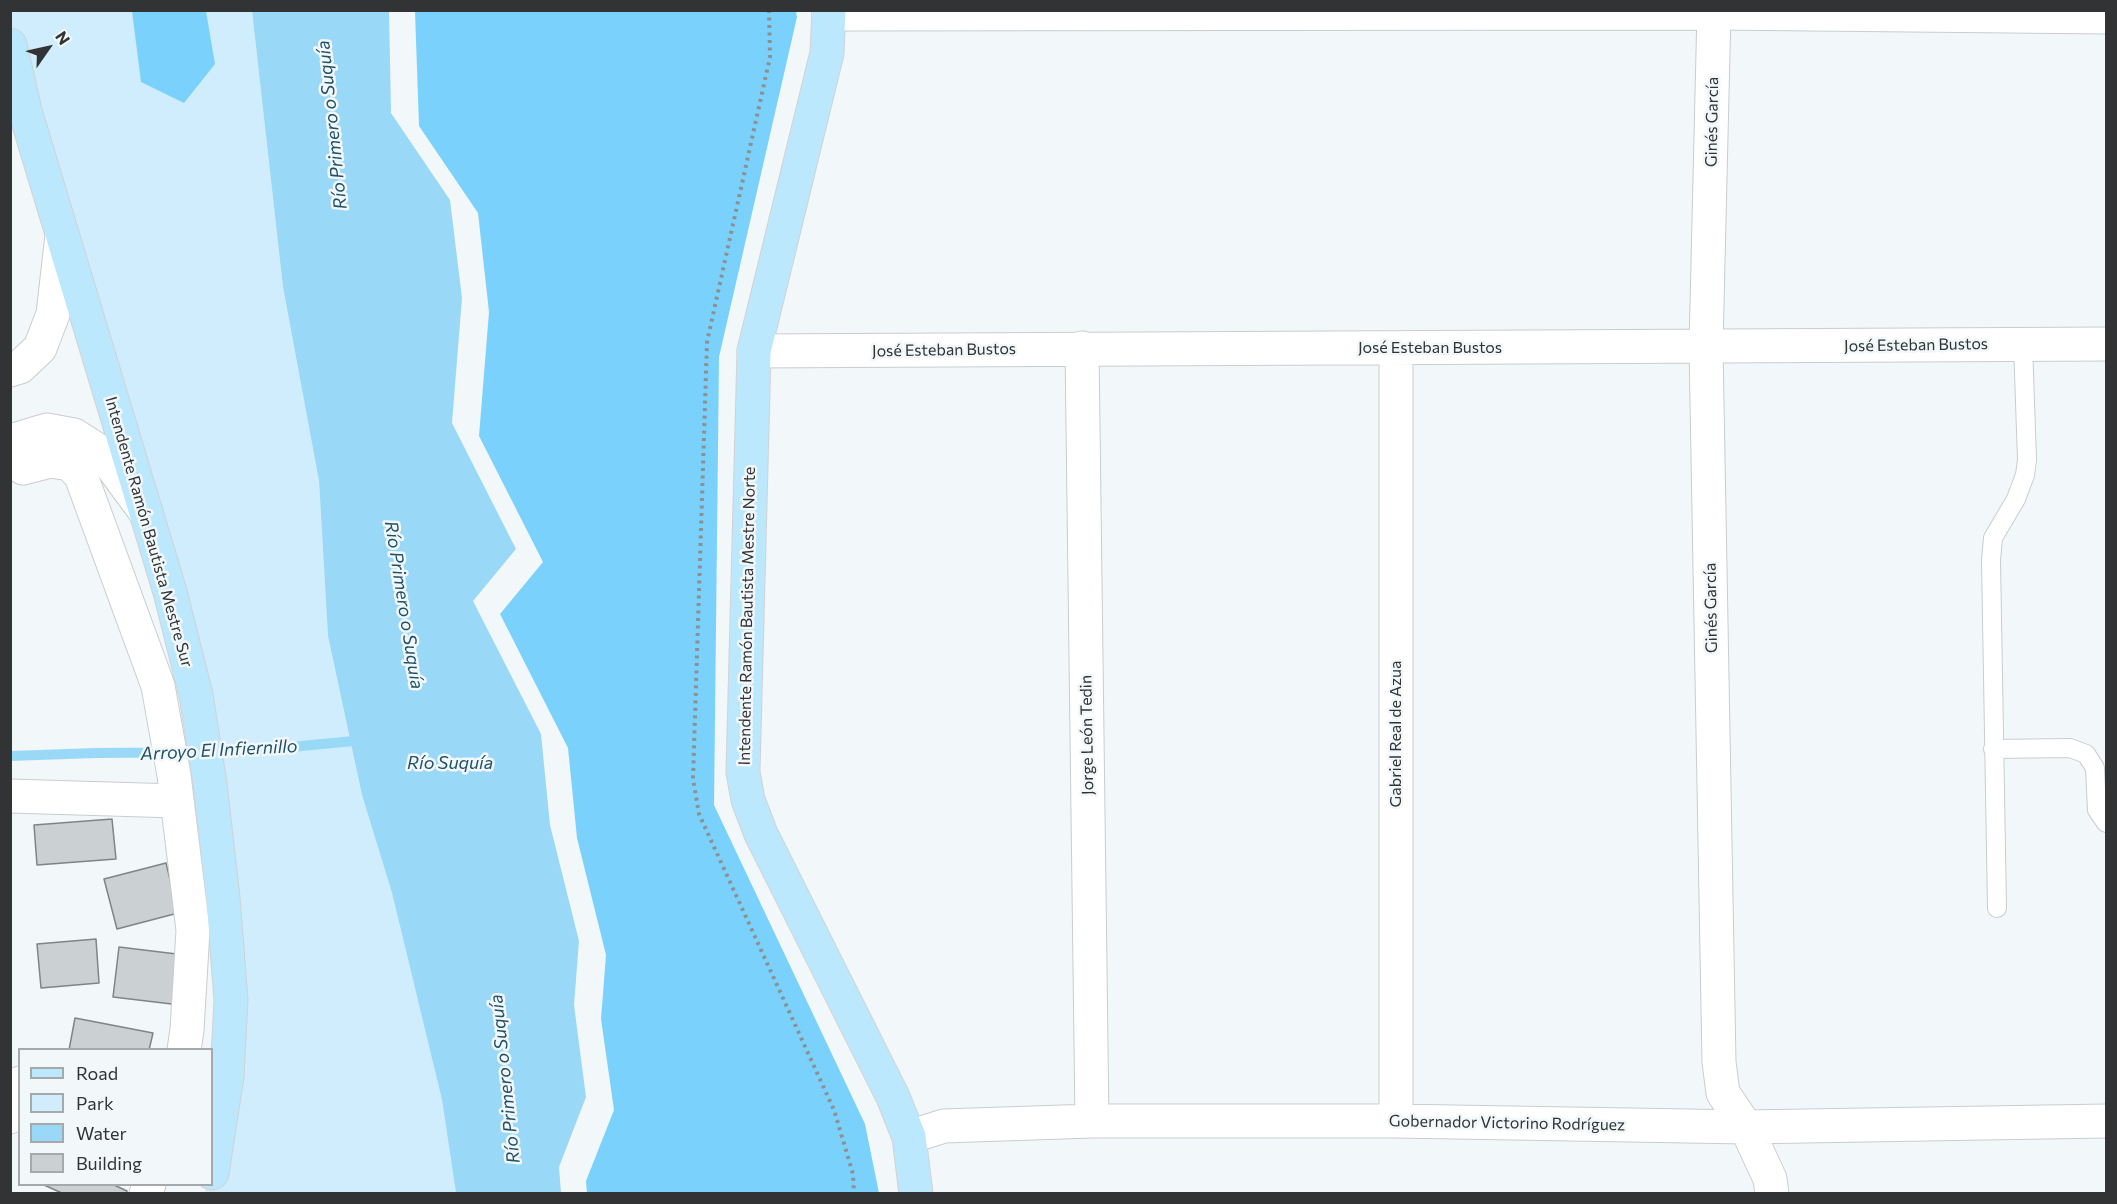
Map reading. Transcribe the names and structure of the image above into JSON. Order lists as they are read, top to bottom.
{
  "streets": {
    "main road": ["Intendente Ramón Bautista Mestre Sur", "Intendente Ramón Bautista Mestre Norte"],
    "street": [
      "Ginés García",
      "José Esteban Bustos",
      "Gabriel Real de Azua",
      "Jorge León Tedin",
      "Gobernador Victorino Rodríguez"
    ]
  },
  "crossings": [
    ["Ginés García", "José Esteban Bustos"],
    ["Ginés García", "Gobernador Victorino Rodríguez"],
    ["José Esteban Bustos", "Intendente Ramón Bautista Mestre Norte"],
    ["José Esteban Bustos", "Gabriel Real de Azua"],
    ["José Esteban Bustos", "Jorge León Tedin"],
    ["Intendente Ramón Bautista Mestre Norte", "Gobernador Victorino Rodríguez"],
    ["Gabriel Real de Azua", "Gobernador Victorino Rodríguez"],
    ["Jorge León Tedin", "Gobernador Victorino Rodríguez"]
  ],
  "water": ["Río Primero o Suquía", "Arroyo El Infiernillo", "Río Suquía"],
  "legend": [
    "Road",
    "Park",
    "Water",
    "Building"
  ],
  "north": "top right"
}
